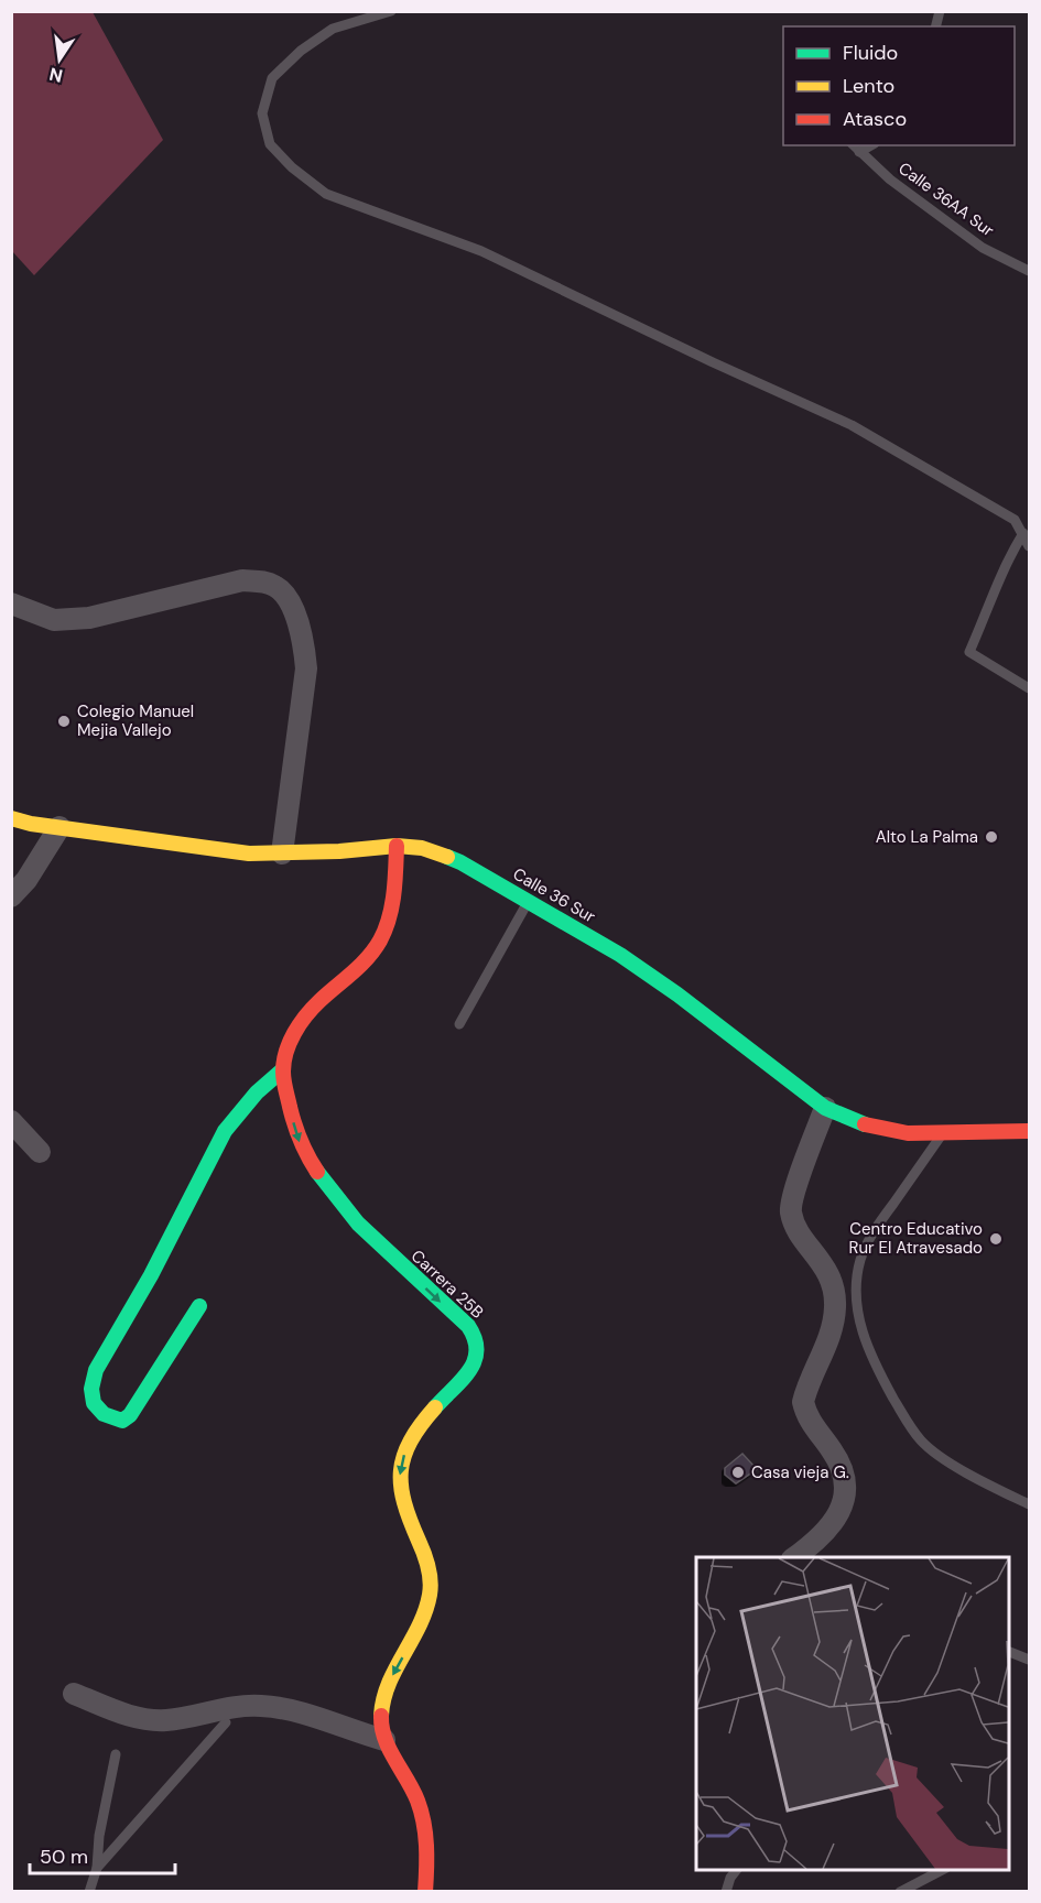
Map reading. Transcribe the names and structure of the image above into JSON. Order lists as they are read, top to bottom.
{
  "streets": {
    "street": ["Calle 36 Sur", "Carrera 25B"],
    "lane": ["Calle 36AA Sur"]
  },
  "crossings": [
    ["Calle 36 Sur", "Carrera 25B"]
  ],
  "one_way": ["Carrera 25B"],
  "places": [
    "Colegio Manuel Mejia Vallejo",
    "Alto La Palma",
    "Centro Educativo Rur El Atravesado",
    "Casa vieja G."
  ],
  "legend": ["Fluido", "Lento", "Atasco"],
  "scale_bar": "50 m",
  "north": "bottom"
}
